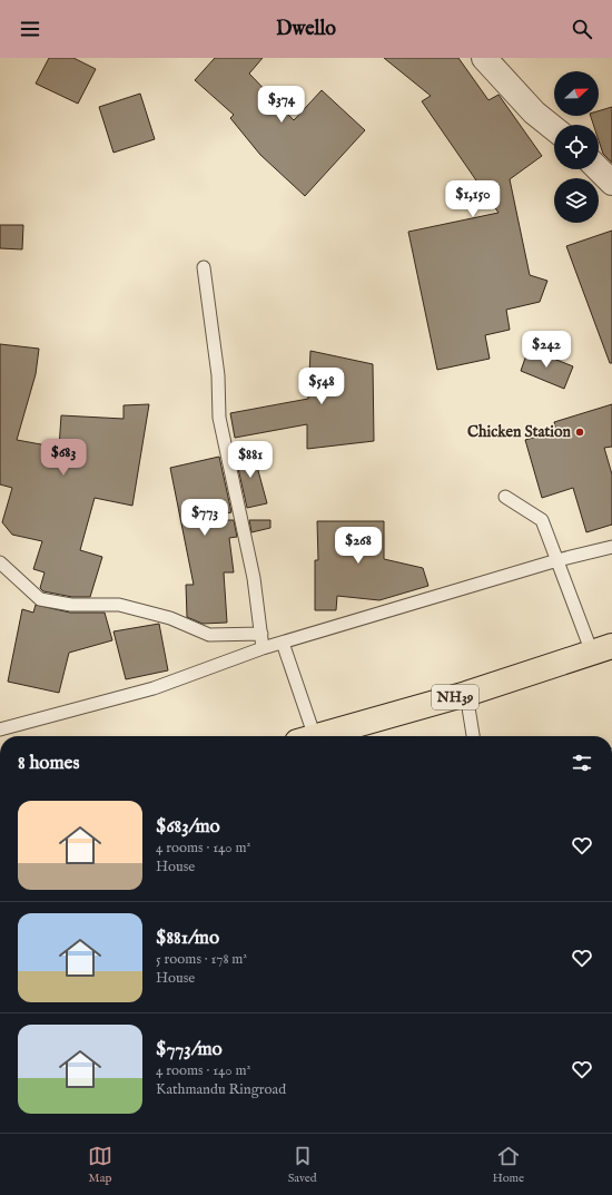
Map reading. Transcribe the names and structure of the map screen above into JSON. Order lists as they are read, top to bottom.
{
  "streets": {
    "highway": ["NH39"]
  },
  "places": ["Chicken Station"],
  "north": "right",
  "page": {
    "header": "Dwello",
    "price": [
      "$374",
      "$1,150",
      "$242",
      "$548",
      "$683",
      "$881",
      "$773",
      "$268"
    ],
    "heading": "8 homes",
    "list": [
      {
        "name": "$683/mo",
        "note": "4 rooms · 140 m² · House"
      },
      {
        "name": "$881/mo",
        "note": "5 rooms · 178 m² · House"
      },
      {
        "name": "$773/mo",
        "note": "4 rooms · 140 m² · Kathmandu Ringroad"
      }
    ],
    "tabs": ["Map", "Saved", "Home"]
  }
}
